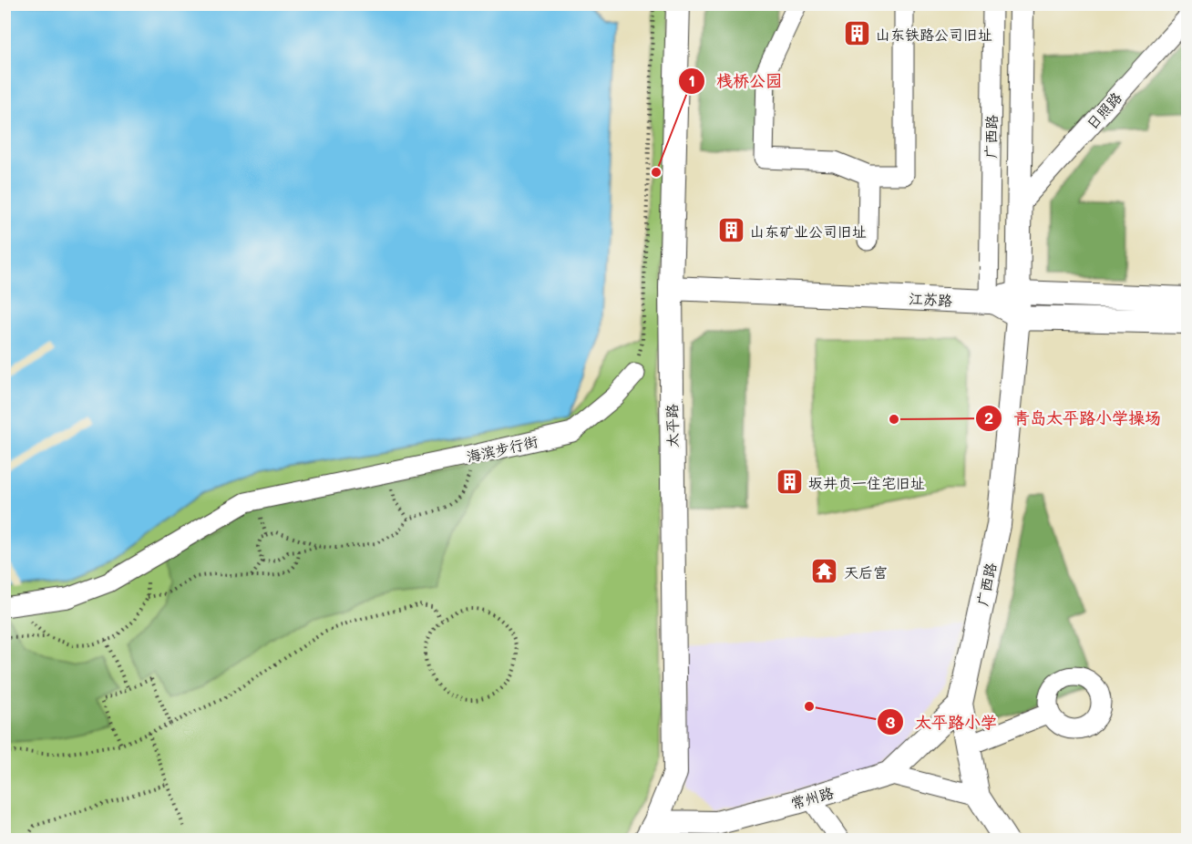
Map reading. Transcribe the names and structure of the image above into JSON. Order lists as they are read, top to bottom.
{
  "streets": {
    "main road": [
      "广西路",
      "江苏路",
      "太平路",
      "常州路"
    ],
    "street": ["日照路", "海滨步行街"]
  },
  "crossings": [
    ["日照路", "广西路"],
    ["广西路", "江苏路"],
    ["广西路", "常州路"],
    ["江苏路", "太平路"],
    ["太平路", "常州路"]
  ],
  "places": {
    "building": ["山东铁路公司旧址", "山东矿业公司旧址", "坂井贞一住宅旧址"],
    "other": ["栈桥公园", "青岛太平路小学操场", "太平路小学"],
    "temple": ["天后宫"]
  }
}
